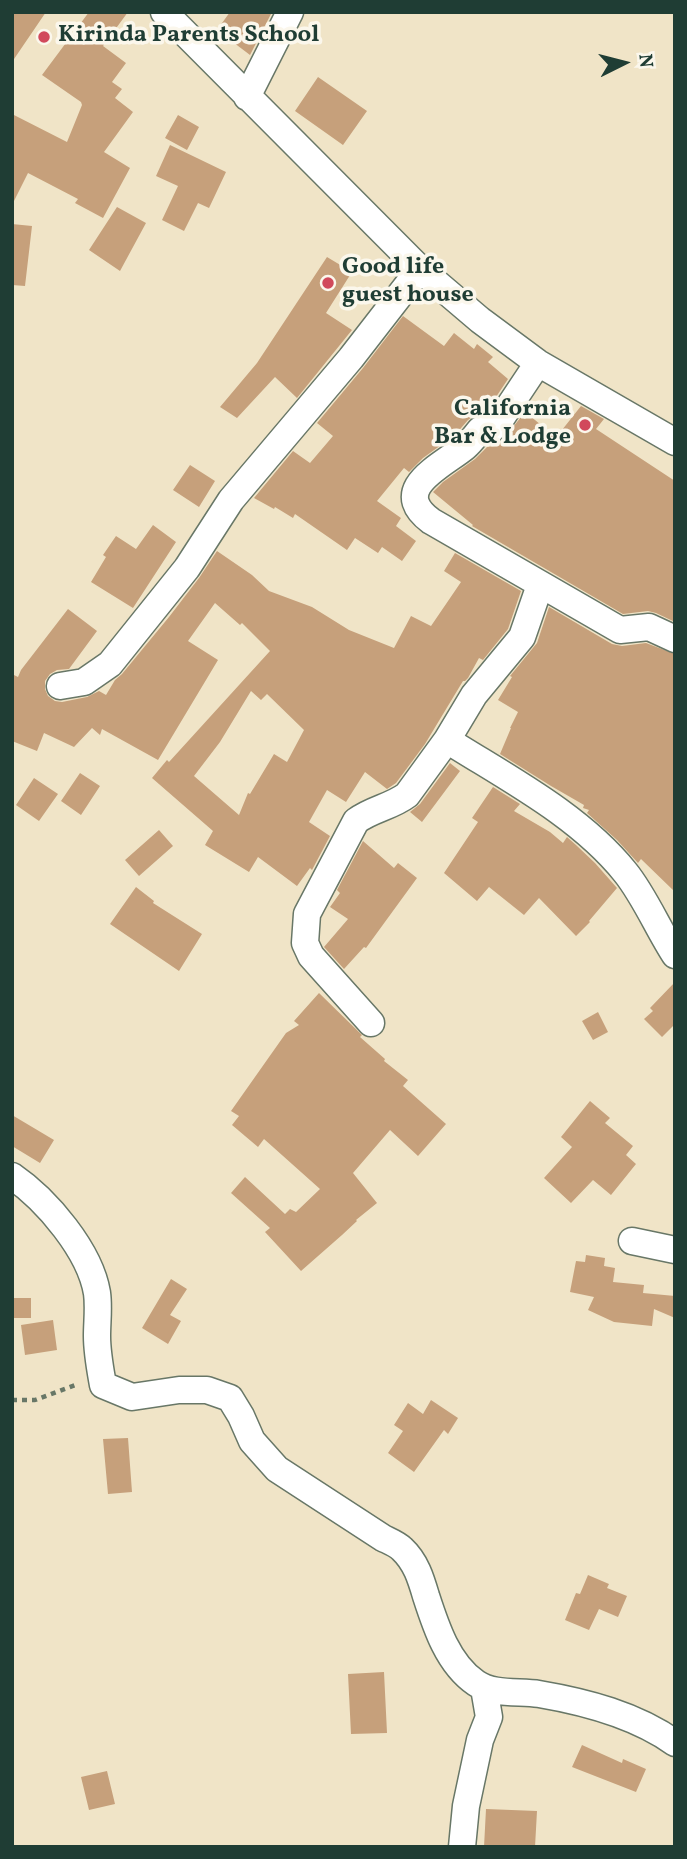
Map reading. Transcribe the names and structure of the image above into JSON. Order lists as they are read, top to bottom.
{
  "places": ["Kirinda Parents School", "Good life guest house", "California Bar & Lodge"],
  "north": "right"
}
